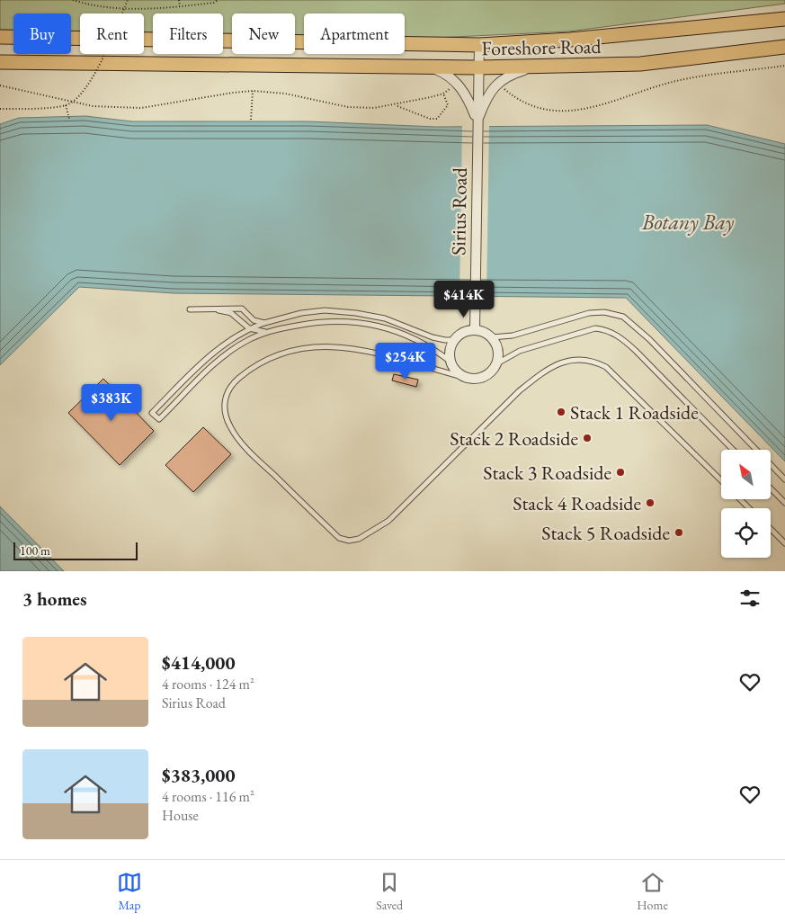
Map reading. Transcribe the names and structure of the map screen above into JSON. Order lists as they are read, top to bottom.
{
  "streets": {
    "main road": ["Foreshore Road"],
    "street": ["Sirius Road"]
  },
  "crossings": [
    ["Foreshore Road", "Sirius Road"]
  ],
  "water": ["Botany Bay"],
  "places": [
    "Stack 1 Roadside",
    "Stack 2 Roadside",
    "Stack 3 Roadside",
    "Stack 4 Roadside",
    "Stack 5 Roadside"
  ],
  "scale_bar": "100 m",
  "north": "top left",
  "page": {
    "chip": [
      "Buy",
      "Rent",
      "Filters",
      "New",
      "Apartment"
    ],
    "price": ["$414K", "$254K", "$383K"],
    "scale": "100 m",
    "heading": "3 homes",
    "list": [
      {
        "name": "$414,000",
        "note": "4 rooms · 124 m² · Sirius Road"
      },
      {
        "name": "$383,000",
        "note": "4 rooms · 116 m² · House"
      }
    ],
    "tabs": ["Map", "Saved", "Home"]
  }
}
